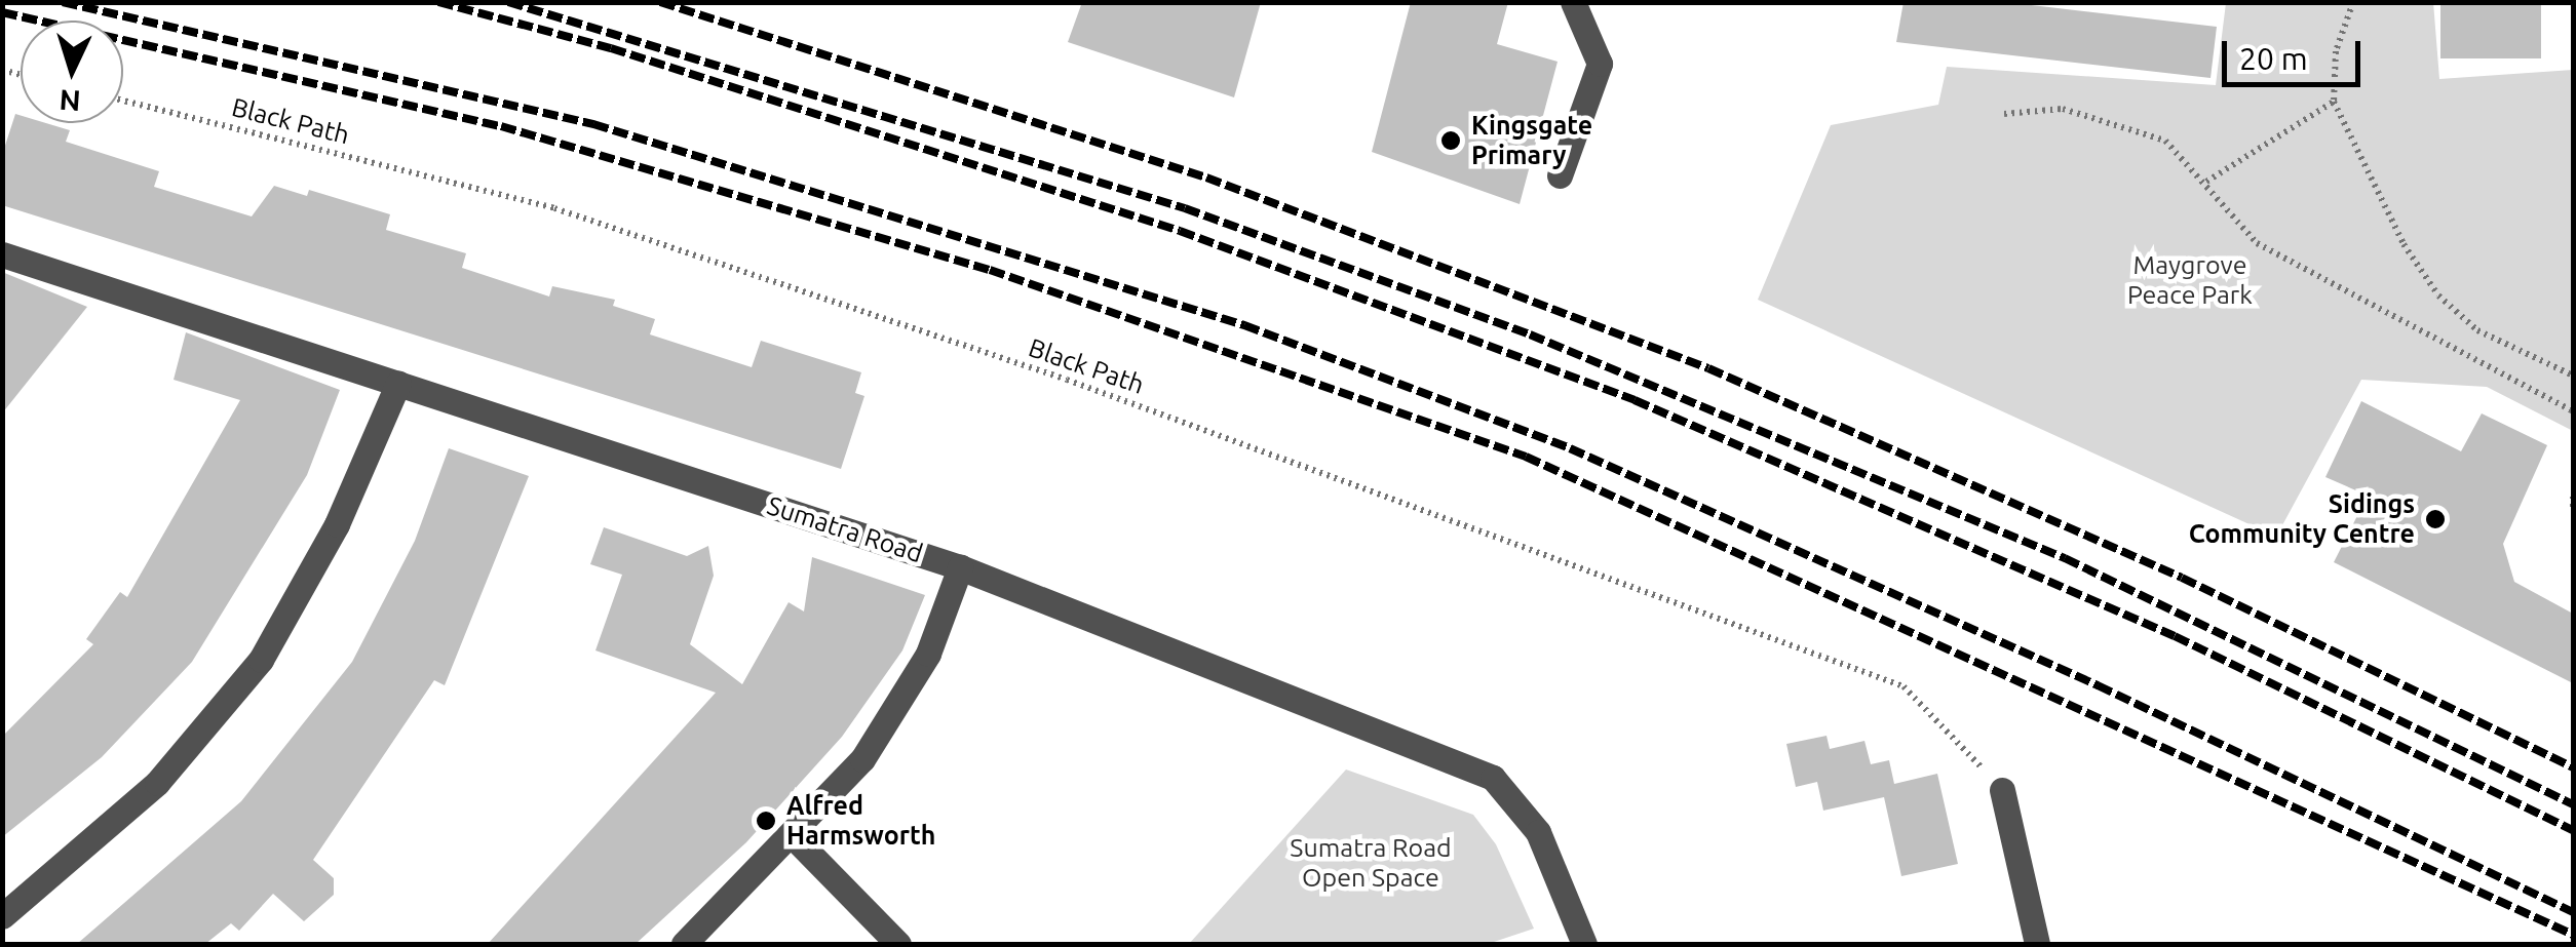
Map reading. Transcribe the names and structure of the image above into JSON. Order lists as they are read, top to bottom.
{
  "streets": {
    "street": ["Sumatra Road"],
    "path": ["Black Path"]
  },
  "parks": ["Maygrove Peace Park", "Sumatra Road Open Space"],
  "places": ["Kingsgate Primary", "Sidings Community Centre", "Alfred Harmsworth"],
  "scale_bar": "20 m",
  "north": "bottom"
}
